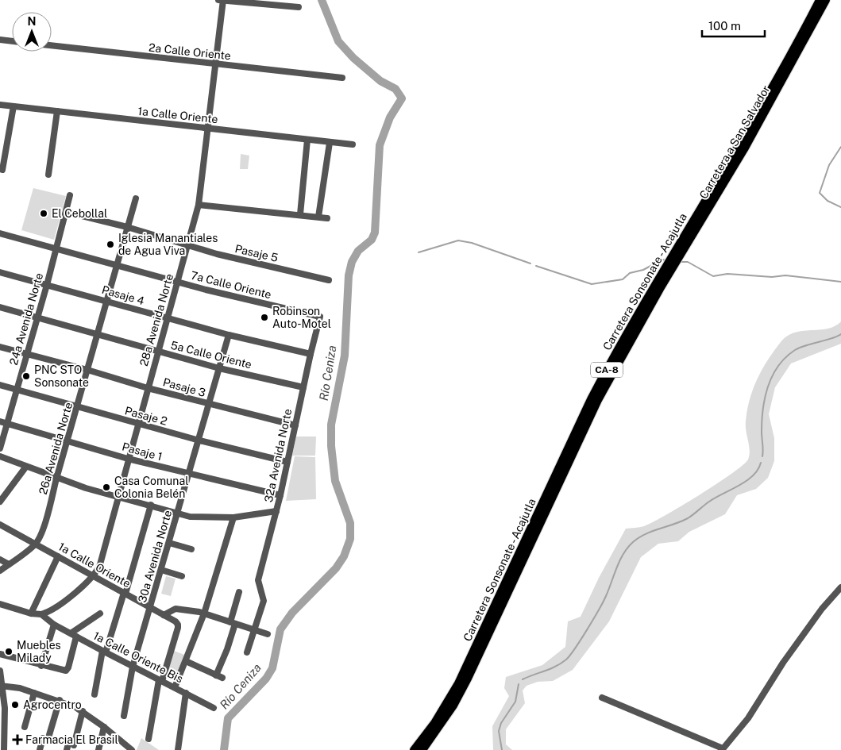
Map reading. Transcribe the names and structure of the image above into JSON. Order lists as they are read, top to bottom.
{
  "streets": {
    "highway": ["Carretera a San Salvador", "Carretera Sonsonate - Acajutla", "CA-8"],
    "street": [
      "2a Calle Oriente",
      "1a Calle Oriente",
      "Pasaje 5",
      "7a Calle Oriente",
      "Pasaje 4",
      "24a Avenida Norte",
      "28a Avenida Norte",
      "5a Calle Oriente",
      "Pasaje 3",
      "Pasaje 2",
      "26a Avenida Norte",
      "Pasaje 1",
      "32a Avenida Norte",
      "30a Avenida Norte",
      "1a Calle Oriente Bis"
    ]
  },
  "crossings": [
    ["2a Calle Oriente", "28a Avenida Norte"],
    ["1a Calle Oriente", "28a Avenida Norte"],
    ["1a Calle Oriente", "26a Avenida Norte"],
    ["1a Calle Oriente", "30a Avenida Norte"],
    ["1a Calle Oriente", "1a Calle Oriente Bis"],
    ["Pasaje 5", "24a Avenida Norte"],
    ["Pasaje 5", "28a Avenida Norte"],
    ["Pasaje 5", "26a Avenida Norte"],
    ["7a Calle Oriente", "24a Avenida Norte"],
    ["7a Calle Oriente", "28a Avenida Norte"],
    ["7a Calle Oriente", "26a Avenida Norte"],
    ["7a Calle Oriente", "32a Avenida Norte"],
    ["Pasaje 4", "24a Avenida Norte"],
    ["Pasaje 4", "28a Avenida Norte"],
    ["Pasaje 4", "26a Avenida Norte"],
    ["Pasaje 4", "32a Avenida Norte"],
    ["Pasaje 4", "30a Avenida Norte"],
    ["24a Avenida Norte", "5a Calle Oriente"],
    ["24a Avenida Norte", "Pasaje 3"],
    ["24a Avenida Norte", "Pasaje 2"],
    ["24a Avenida Norte", "Pasaje 1"],
    ["28a Avenida Norte", "5a Calle Oriente"],
    ["28a Avenida Norte", "Pasaje 3"],
    ["28a Avenida Norte", "Pasaje 2"],
    ["28a Avenida Norte", "Pasaje 1"],
    ["28a Avenida Norte", "1a Calle Oriente Bis"],
    ["5a Calle Oriente", "26a Avenida Norte"],
    ["5a Calle Oriente", "32a Avenida Norte"],
    ["5a Calle Oriente", "30a Avenida Norte"],
    ["Pasaje 3", "26a Avenida Norte"],
    ["Pasaje 3", "32a Avenida Norte"],
    ["Pasaje 3", "30a Avenida Norte"],
    ["Pasaje 2", "26a Avenida Norte"],
    ["Pasaje 2", "32a Avenida Norte"],
    ["Pasaje 2", "30a Avenida Norte"],
    ["26a Avenida Norte", "Pasaje 1"],
    ["Pasaje 1", "32a Avenida Norte"],
    ["Pasaje 1", "30a Avenida Norte"],
    ["30a Avenida Norte", "1a Calle Oriente Bis"]
  ],
  "water": ["Río Ceniza"],
  "places": {
    "other": [
      "El Cebollal",
      "Iglesia Manantiales de Agua Viva",
      "Robinson Auto-Motel",
      "PNC STO Sonsonate",
      "Casa Comunal Colonia Belén",
      "Muebles Milady",
      "Agrocentro"
    ],
    "health": ["Farmacia El Brasil"]
  },
  "scale_bar": "100 m",
  "north": "top"
}
